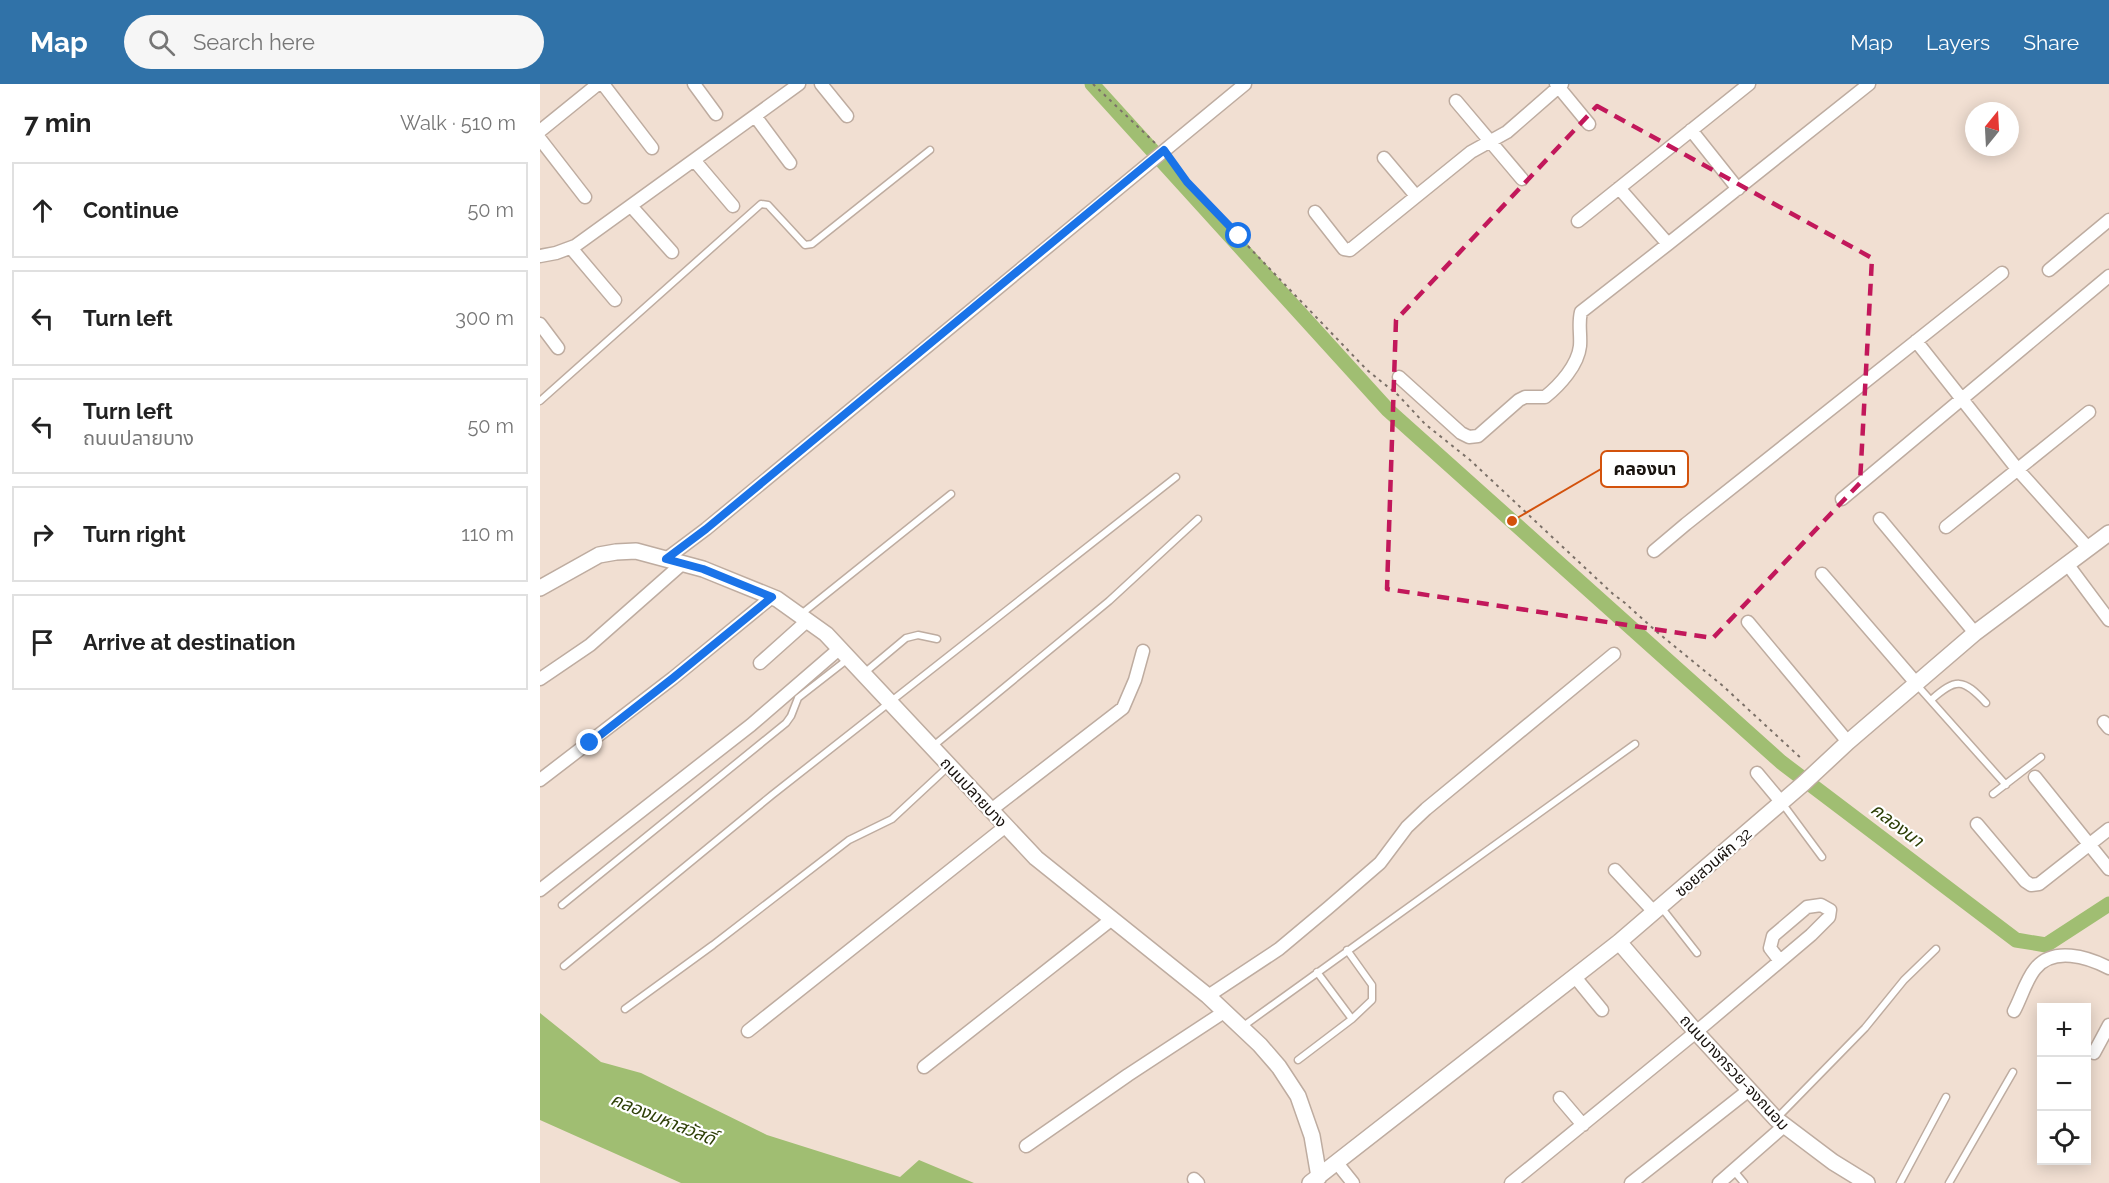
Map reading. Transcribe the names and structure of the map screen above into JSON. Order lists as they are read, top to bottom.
{
  "streets": {
    "street": ["ถนนปลายบาง", "ซอยสวนผัก 32", "ถนนบางกรวย-จงถนอม"]
  },
  "crossings": [
    ["ถนนปลายบาง", "ซอยสวนผัก 32"],
    ["ซอยสวนผัก 32", "ถนนบางกรวย-จงถนอม"]
  ],
  "water": ["คลองนา", "คลองมหาสวัสดิ์"],
  "places": ["คลองนา"],
  "north": "top",
  "page": {
    "header": "Map",
    "search": "Search here",
    "nav": ["Map", "Layers", "Share"],
    "heading": ["7 min", "Walk · 510 m"],
    "list": [
      ["Continue", "50 m"],
      ["Turn left", "300 m"],
      ["Turn left", "ถนนปลายบาง", "50 m"],
      ["Turn right", "110 m"],
      "Arrive at destination"
    ],
    "map_buttons": ["+", "−"]
  }
}
